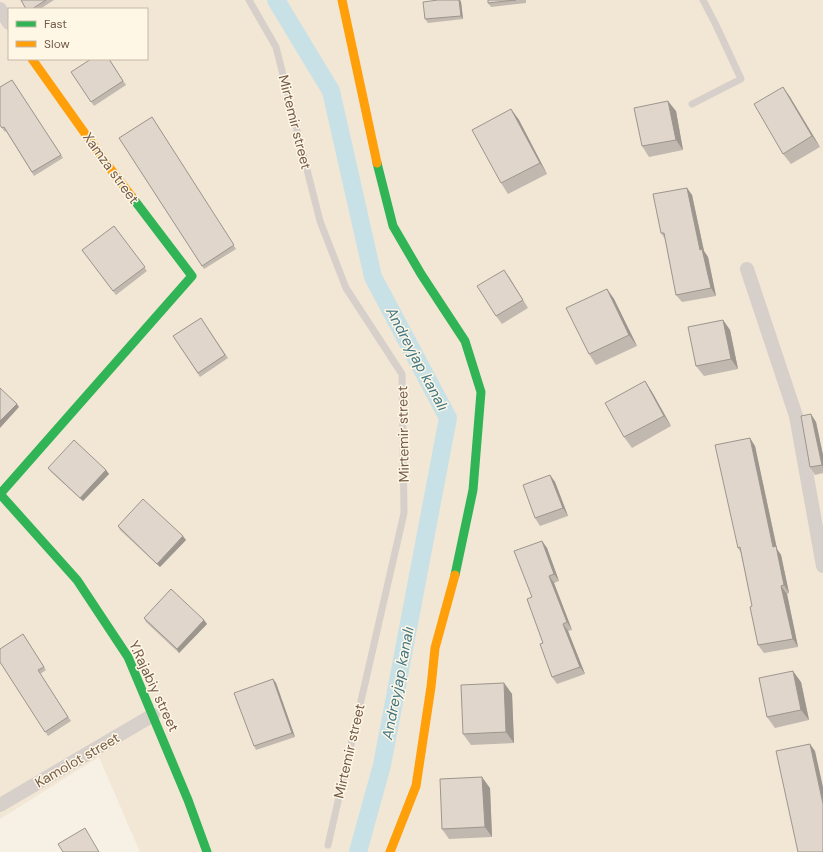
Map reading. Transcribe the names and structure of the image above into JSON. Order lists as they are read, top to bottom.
{
  "streets": {
    "street": ["Xamza street", "Y.Rajabiy street", "Kamolot street"],
    "lane": ["Mirtemir street"]
  },
  "crossings": [
    ["Xamza street", "Y.Rajabiy street"],
    ["Y.Rajabiy street", "Kamolot street"]
  ],
  "water": ["Andreyjap kanalı"],
  "legend": ["Fast", "Slow"]
}
